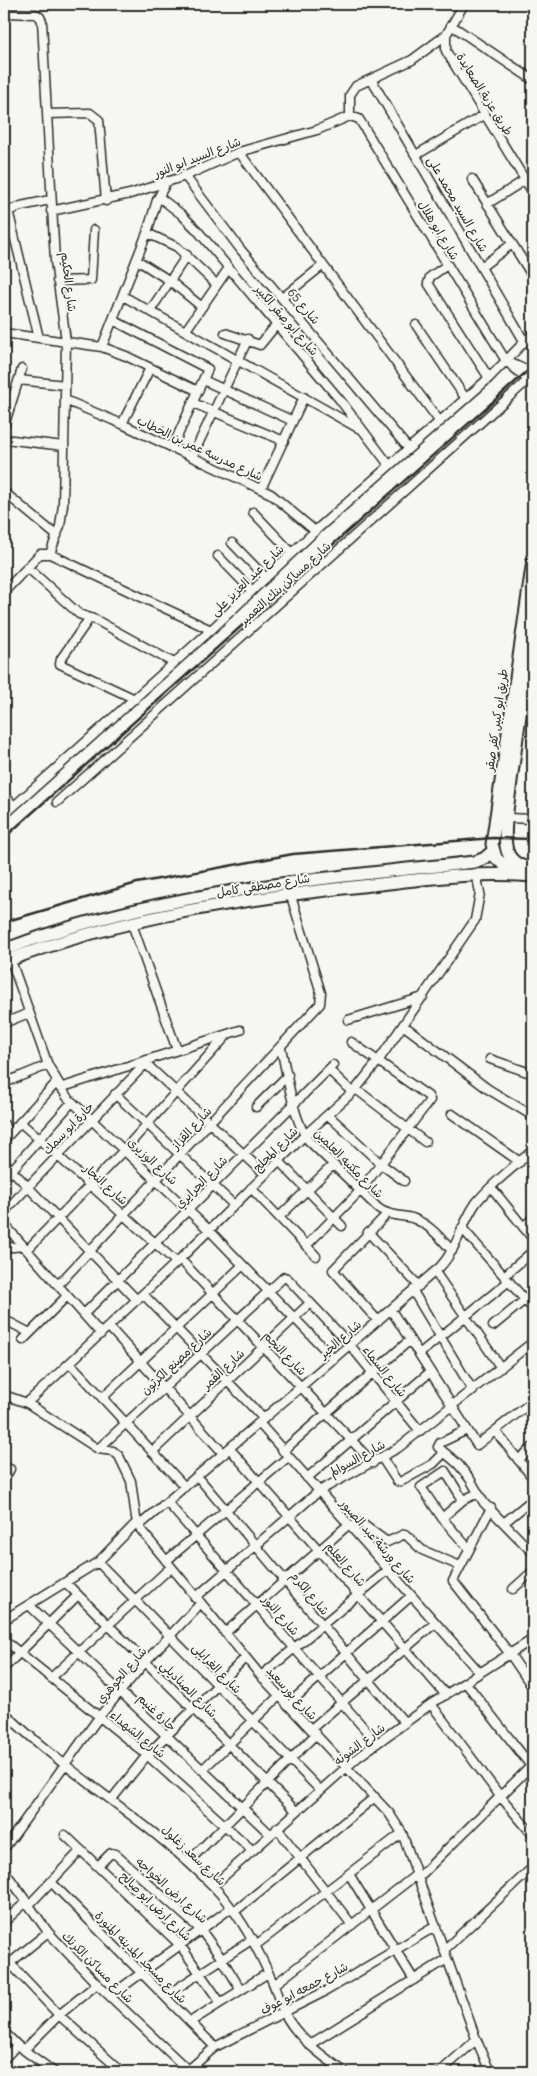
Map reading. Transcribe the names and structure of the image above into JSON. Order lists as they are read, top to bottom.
{
  "streets": {
    "main road": ["طريق ابو كبير, كفر صقر", "شارع مصطفى كامل"],
    "street": [
      "طريق عزبة الصعايدة",
      "شارع السيد ابو النور",
      "شارع السيد محمد على",
      "شارع ابو هلال",
      "شارع الحكيم",
      "شارع 65",
      "شارع ابو صقر الكبير",
      "شارع مدرسه عمر بن الخطاب",
      "شارع عبد العزيز على",
      "شارع مساكن بنك التعمير",
      "حارة ابو سمك",
      "شارع القزاز",
      "شارع المحلج",
      "شارع الوزيرى",
      "شارع مكتبه العلمين",
      "شارع الحرايري",
      "شارع النجار",
      "شارع الخير",
      "شارع النجم",
      "شارع مصنع الكرتون",
      "شارع القمر",
      "شارع السماء",
      "شارع السوالم",
      "شارع ورشة عبد الصبور",
      "شارع العلم",
      "شارع الكرم",
      "شارع النور",
      "شارع الغرابلى",
      "شارع الجوهري",
      "شارع الصناديلي",
      "شارع بورسعيد",
      "حارة غنيم",
      "شارع الشهداء",
      "شارع الشونه",
      "شارع سعد زغلول",
      "شارع ارض الخواجه",
      "شارع ارض ابو صالح",
      "شارع مسجد المدينه المنورة",
      "شارع مساكن الكرنك",
      "شارع جمعه ابو عوف"
    ]
  },
  "crossings": [
    ["شارع السيد ابو النور", "شارع ابو هلال"],
    ["شارع السيد ابو النور", "شارع الحكيم"],
    ["شارع السيد ابو النور", "شارع 65"],
    ["شارع السيد محمد على", "شارع عبد العزيز على"],
    ["شارع ابو هلال", "شارع عبد العزيز على"],
    ["شارع ابو هلال", "شارع مساكن بنك التعمير"],
    ["شارع الحكيم", "شارع مدرسه عمر بن الخطاب"],
    ["شارع 65", "شارع عبد العزيز على"],
    ["شارع ابو صقر الكبير", "شارع عبد العزيز على"],
    ["شارع مدرسه عمر بن الخطاب", "شارع عبد العزيز على"],
    ["طريق ابو كبير, كفر صقر", "شارع مصطفى كامل"],
    ["شارع مصطفى كامل", "شارع القزاز"],
    ["شارع مصطفى كامل", "شارع المحلج"],
    ["شارع مصطفى كامل", "شارع الوزيرى"],
    ["حارة ابو سمك", "شارع الوزيرى"],
    ["حارة ابو سمك", "شارع النجار"],
    ["حارة ابو سمك", "شارع ورشة عبد الصبور"],
    ["شارع القزاز", "شارع الوزيرى"],
    ["شارع القزاز", "شارع مكتبه العلمين"],
    ["شارع القزاز", "شارع النجار"],
    ["شارع القزاز", "شارع ورشة عبد الصبور"],
    ["شارع المحلج", "شارع الوزيرى"],
    ["شارع المحلج", "شارع مكتبه العلمين"],
    ["شارع المحلج", "شارع الحرايري"],
    ["شارع المحلج", "شارع النجار"],
    ["شارع المحلج", "شارع النجم"],
    ["شارع المحلج", "شارع ورشة عبد الصبور"],
    ["شارع المحلج", "شارع العلم"],
    ["شارع المحلج", "شارع بورسعيد"],
    ["شارع الوزيرى", "شارع الحرايري"],
    ["شارع الوزيرى", "شارع الخير"],
    ["شارع الوزيرى", "شارع مصنع الكرتون"],
    ["شارع الوزيرى", "شارع القمر"],
    ["شارع الوزيرى", "شارع السماء"],
    ["شارع مكتبه العلمين", "شارع الحرايري"],
    ["شارع مكتبه العلمين", "شارع الخير"],
    ["شارع الحرايري", "شارع النجار"],
    ["شارع الحرايري", "شارع ورشة عبد الصبور"],
    ["شارع النجار", "شارع النجم"],
    ["شارع الخير", "شارع النجم"],
    ["شارع الخير", "شارع السماء"],
    ["شارع الخير", "شارع ورشة عبد الصبور"],
    ["شارع الخير", "شارع العلم"],
    ["شارع الخير", "شارع الكرم"],
    ["شارع الخير", "شارع النور"],
    ["شارع الخير", "شارع الغرابلى"],
    ["شارع الخير", "شارع الصناديلي"],
    ["شارع الخير", "شارع بورسعيد"],
    ["شارع الخير", "حارة غنيم"],
    ["شارع النجم", "شارع مصنع الكرتون"],
    ["شارع النجم", "شارع القمر"],
    ["شارع النجم", "شارع السوالم"],
    ["شارع مصنع الكرتون", "شارع السماء"],
    ["شارع مصنع الكرتون", "شارع ورشة عبد الصبور"],
    ["شارع مصنع الكرتون", "شارع العلم"],
    ["شارع مصنع الكرتون", "شارع بورسعيد"],
    ["شارع القمر", "شارع السماء"],
    ["شارع القمر", "شارع ورشة عبد الصبور"],
    ["شارع القمر", "شارع العلم"],
    ["شارع السماء", "شارع السوالم"],
    ["شارع السوالم", "شارع ورشة عبد الصبور"],
    ["شارع السوالم", "شارع العلم"],
    ["شارع السوالم", "شارع الكرم"],
    ["شارع السوالم", "شارع النور"],
    ["شارع السوالم", "شارع بورسعيد"],
    ["شارع ورشة عبد الصبور", "شارع الشونه"],
    ["شارع العلم", "شارع الشونه"],
    ["شارع الكرم", "شارع الشونه"],
    ["شارع النور", "شارع الشونه"],
    ["شارع الغرابلى", "شارع الجوهري"],
    ["شارع الغرابلى", "شارع الشونه"],
    ["شارع الجوهري", "شارع الصناديلي"],
    ["شارع الجوهري", "شارع بورسعيد"],
    ["شارع الجوهري", "حارة غنيم"],
    ["شارع الجوهري", "شارع الشهداء"],
    ["شارع الجوهري", "شارع سعد زغلول"],
    ["شارع الصناديلي", "شارع الشونه"],
    ["شارع بورسعيد", "شارع الشونه"],
    ["شارع بورسعيد", "شارع جمعه ابو عوف"],
    ["حارة غنيم", "شارع الشونه"],
    ["شارع الشهداء", "شارع الشونه"],
    ["شارع الشونه", "شارع سعد زغلول"],
    ["شارع سعد زغلول", "شارع جمعه ابو عوف"],
    ["شارع ارض الخواجه", "شارع ارض ابو صالح"],
    ["شارع مسجد المدينه المنورة", "شارع جمعه ابو عوف"],
    ["شارع مساكن الكرنك", "شارع جمعه ابو عوف"]
  ]
}
